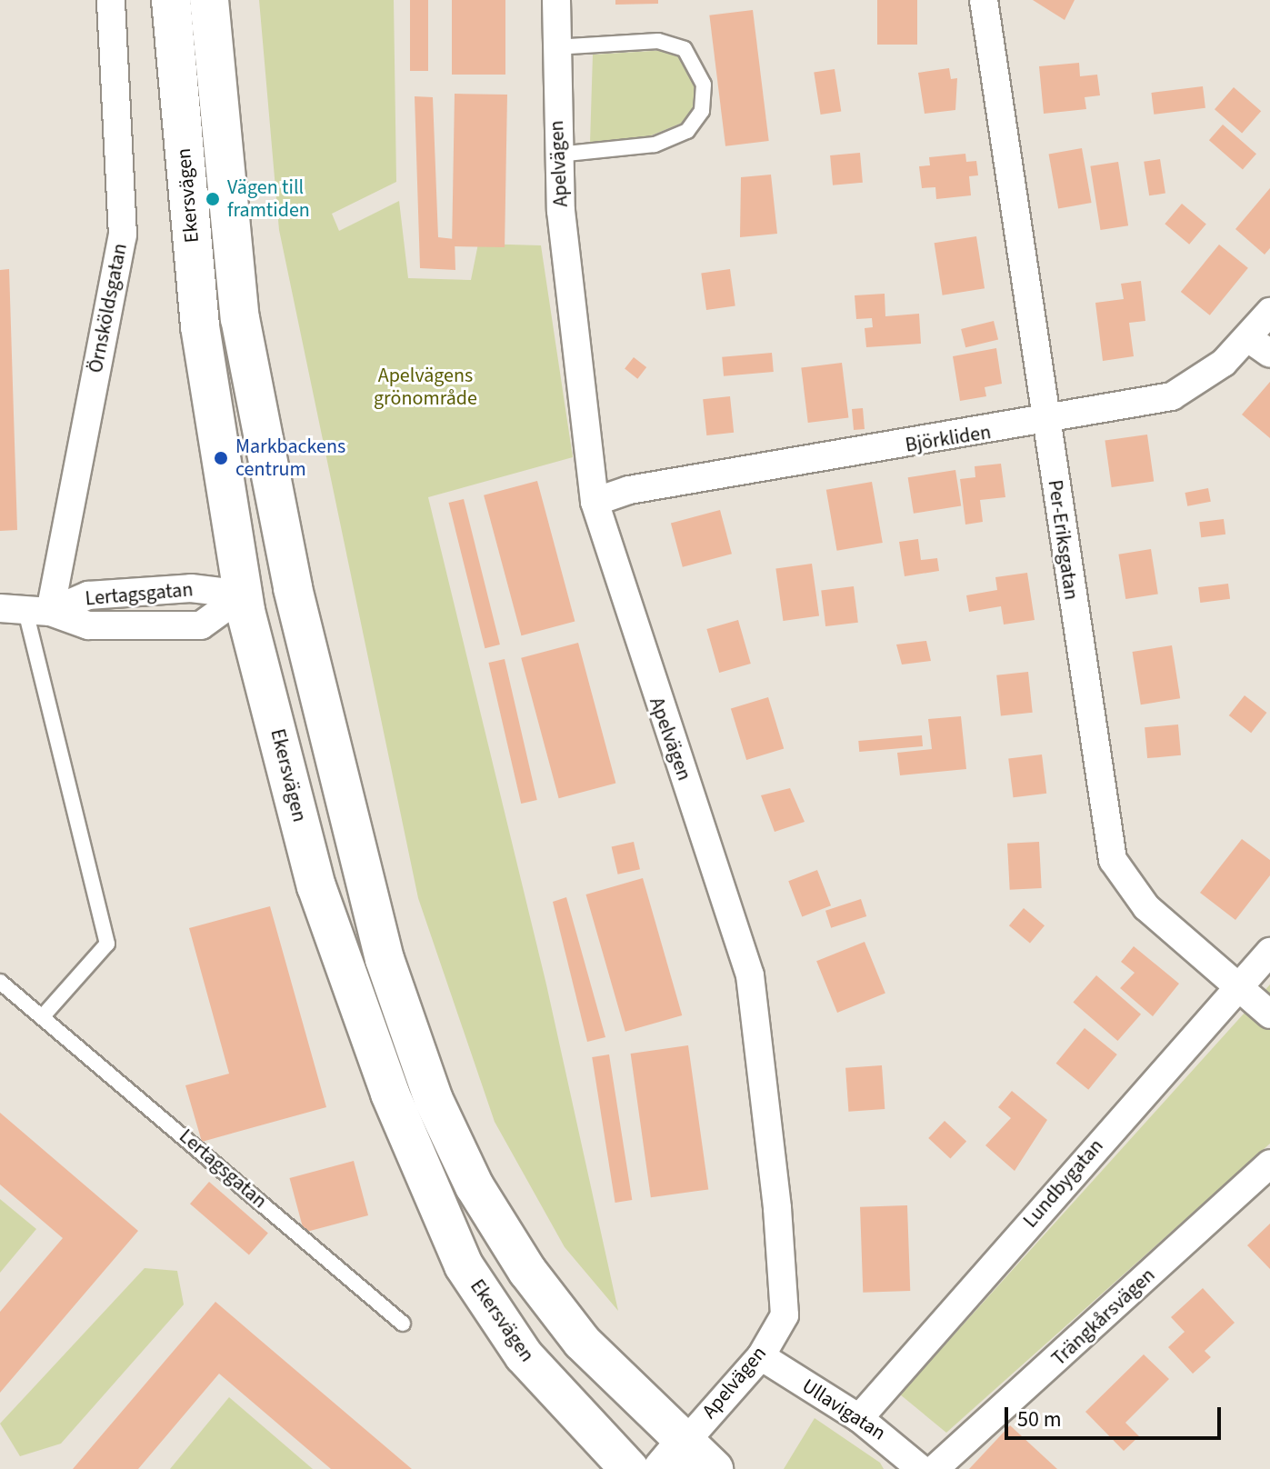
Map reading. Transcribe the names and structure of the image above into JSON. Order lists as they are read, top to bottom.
{
  "streets": {
    "main road": ["Ekersvägen"],
    "street": [
      "Apelvägen",
      "Örnsköldsgatan",
      "Björkliden",
      "Per-Eriksgatan",
      "Lertagsgatan",
      "Lundbygatan",
      "Trängkårsvägen",
      "Ullavigatan"
    ]
  },
  "crossings": [
    ["Apelvägen", "Ekersvägen"],
    ["Apelvägen", "Björkliden"],
    ["Apelvägen", "Ullavigatan"],
    ["Ekersvägen", "Lertagsgatan"],
    ["Örnsköldsgatan", "Lertagsgatan"],
    ["Björkliden", "Per-Eriksgatan"],
    ["Per-Eriksgatan", "Lundbygatan"],
    ["Lundbygatan", "Ullavigatan"]
  ],
  "parks": ["Apelvägens grönområde"],
  "places": ["Vägen till framtiden", "Markbackens centrum"],
  "scale_bar": "50 m"
}
